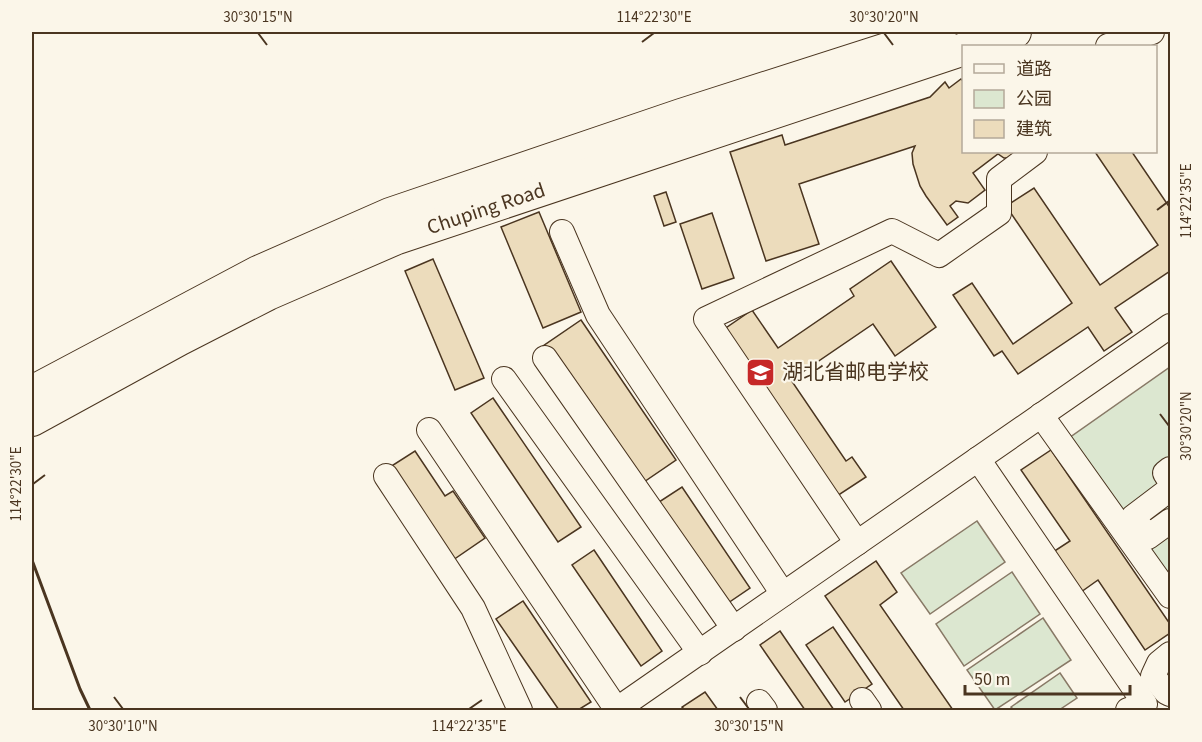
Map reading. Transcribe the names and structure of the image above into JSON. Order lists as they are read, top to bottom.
{
  "streets": {
    "main road": ["Chuping Road"]
  },
  "places": {
    "school or university": ["湖北省邮电学校"]
  },
  "legend": ["道路", "公园", "建筑"],
  "scale_bar": "50 m",
  "coordinates": [
    "30°30'15\"N",
    "114°22'30\"E",
    "30°30'20\"N",
    "114°22'35\"E",
    "30°30'10\"N"
  ]
}
